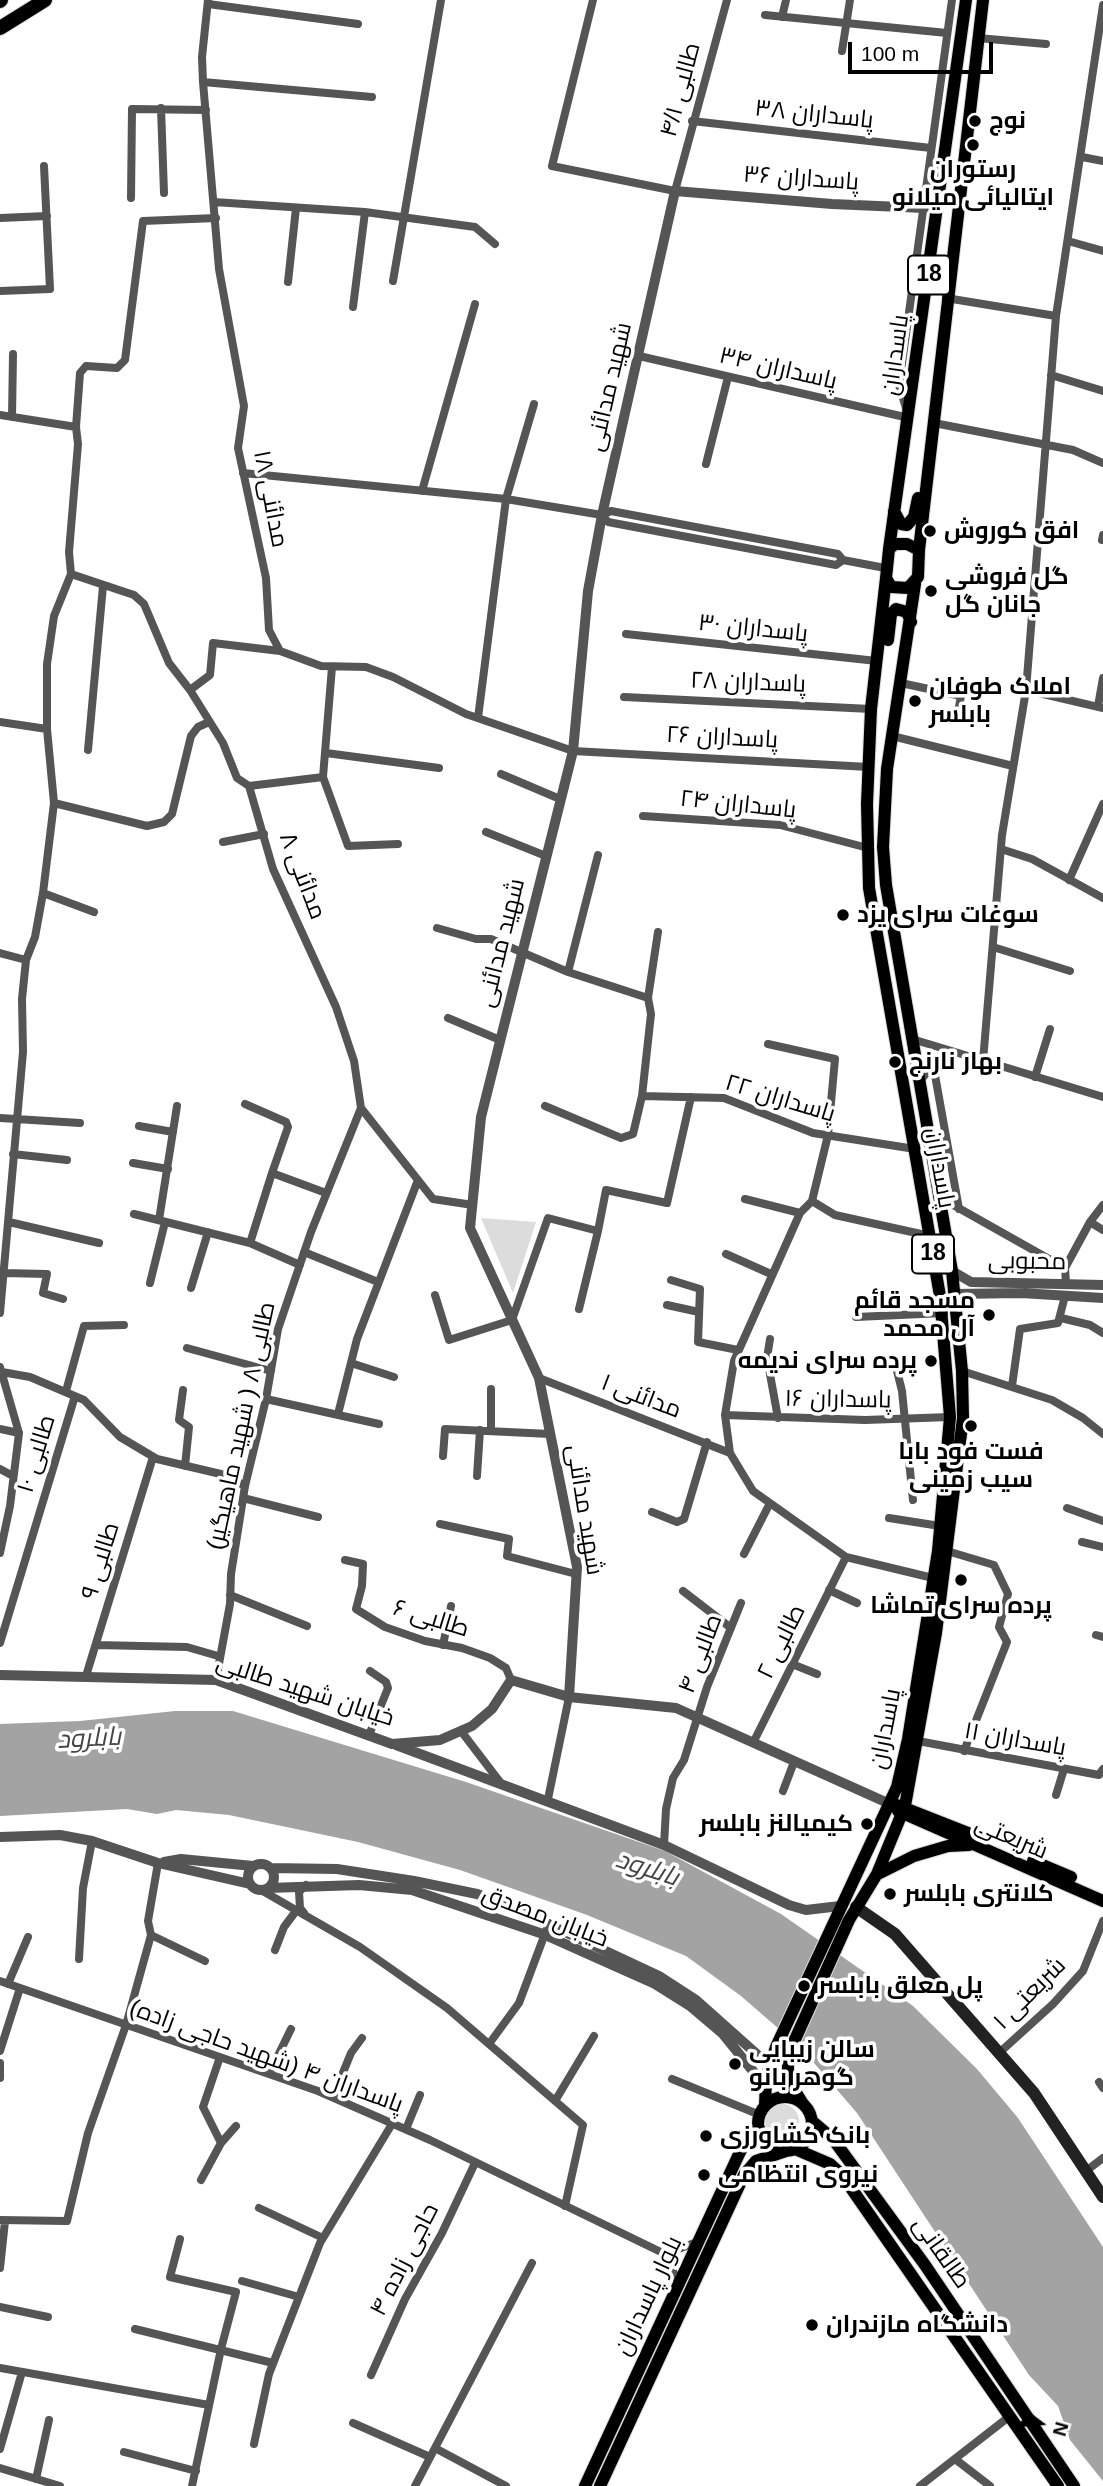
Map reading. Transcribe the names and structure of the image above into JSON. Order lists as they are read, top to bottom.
{
  "streets": {
    "main road": [
      "18",
      "پاسداران",
      "شریعتی",
      "طالقانی",
      "بلوار پاسداران"
    ],
    "street": [
      "طالبی ۴/۱",
      "پاسداران ۳۸",
      "پاسداران ۳۶",
      "پاسداران ۳۴",
      "شهید مدائنی",
      "مدائنی ۱۸",
      "پاسداران ۳۰",
      "پاسداران ۲۸",
      "پاسداران ۲۶",
      "پاسداران ۲۴",
      "مدائنی ۸",
      "پاسداران ۲۲",
      "محبوبی",
      "مدائنی ۱",
      "پاسداران ۱۶",
      "طالبی ۸ ( شهید ماهیگیر)",
      "طالبی ۱۰",
      "طالبی ۹",
      "طالبی ۶",
      "طالبی ۲",
      "طالبی ۴",
      "خیابان شهید طالبی",
      "پاسداران ۱۱",
      "خیابان مصدق",
      "شریعتی ۱",
      "پاسداران ۴ (شهید حاجی زاده)",
      "حاجی زاده ۴"
    ]
  },
  "crossings": [
    ["طالبی ۴/۱", "پاسداران ۳۸"],
    ["طالبی ۴/۱", "پاسداران ۳۶"],
    ["طالبی ۴/۱", "شهید مدائنی"],
    ["پاسداران ۳۶", "شهید مدائنی"],
    ["18", "پاسداران"],
    ["پاسداران", "پاسداران ۳۴"],
    ["پاسداران", "پاسداران ۳۰"],
    ["پاسداران", "پاسداران ۲۸"],
    ["پاسداران", "پاسداران ۲۶"],
    ["پاسداران", "پاسداران ۲۴"],
    ["پاسداران", "پاسداران ۲۲"],
    ["پاسداران", "محبوبی"],
    ["پاسداران", "پاسداران ۱۶"],
    ["پاسداران", "پاسداران ۱۱"],
    ["پاسداران", "شریعتی"],
    ["پاسداران ۳۴", "شهید مدائنی"],
    ["شهید مدائنی", "پاسداران ۲۶"],
    ["شهید مدائنی", "مدائنی ۸"],
    ["شهید مدائنی", "مدائنی ۱"],
    ["مدائنی ۸", "طالبی ۸ ( شهید ماهیگیر)"],
    ["طالبی ۸ ( شهید ماهیگیر)", "خیابان شهید طالبی"],
    ["طالبی ۹", "خیابان شهید طالبی"],
    ["طالبی ۶", "خیابان شهید طالبی"],
    ["پاسداران ۴ (شهید حاجی زاده)", "حاجی زاده ۴"],
    ["طالقانی", "بلوار پاسداران"]
  ],
  "water": ["بابلرود"],
  "places": [
    "نوج",
    "رستوران ایتالیائی میلانو",
    "افق کوروش",
    "گل فروشی جانان گل",
    "املاک طوفان بابلسر",
    "سوغات سرای یزد",
    "بهار نارنج",
    "مسجد قائم آل محمد",
    "پرده سرای ندیمه",
    "فست فود بابا سیب زمینی",
    "پرده سرای تماشا",
    "کیمیالنز بابلسر",
    "کلانتری بابلسر",
    "پل معلق بابلسر",
    "سالن زیبایی گوهر بانو",
    "بانک کشاورزی",
    "نیروی انتظامی",
    "دانشگاه مازندران"
  ],
  "scale_bar": "100 m",
  "north": "right"
}
